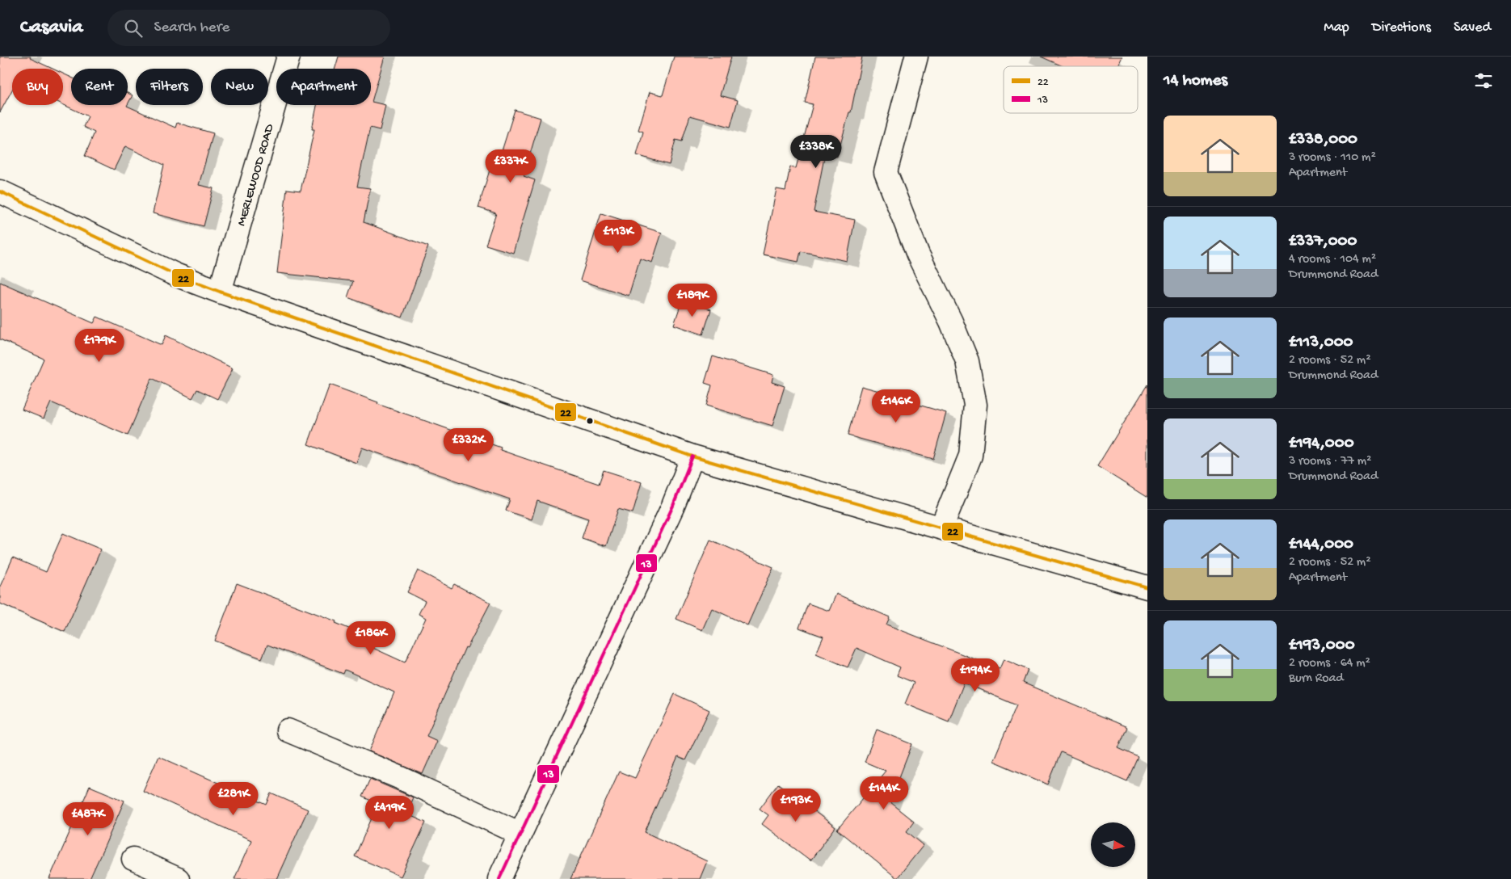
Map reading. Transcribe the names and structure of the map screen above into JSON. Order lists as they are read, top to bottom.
{
  "streets": {
    "street": ["MERLEWOOD ROAD"]
  },
  "lines": ["transit line 22", "transit line 13"],
  "legend": ["22", "13"],
  "north": "right",
  "page": {
    "header": "Casavia",
    "search": "Search here",
    "nav": ["Map", "Directions", "Saved"],
    "heading": "14 homes",
    "chip": [
      "Buy",
      "Rent",
      "Filters",
      "New",
      "Apartment"
    ],
    "list": [
      {
        "name": "£338,000",
        "note": "3 rooms · 110 m² · Apartment"
      },
      {
        "name": "£337,000",
        "note": "4 rooms · 104 m² · Drummond Road"
      },
      {
        "name": "£113,000",
        "note": "2 rooms · 52 m² · Drummond Road"
      },
      {
        "name": "£194,000",
        "note": "3 rooms · 77 m² · Drummond Road"
      },
      {
        "name": "£144,000",
        "note": "2 rooms · 52 m² · Apartment"
      },
      {
        "name": "£193,000",
        "note": "2 rooms · 64 m² · Burn Road"
      }
    ],
    "price": [
      "£338K",
      "£337K",
      "£113K",
      "£189K",
      "£179K",
      "£146K",
      "£332K",
      "£186K",
      "£194K",
      "£144K",
      "£281K",
      "£193K",
      "£419K",
      "£487K"
    ]
  }
}
